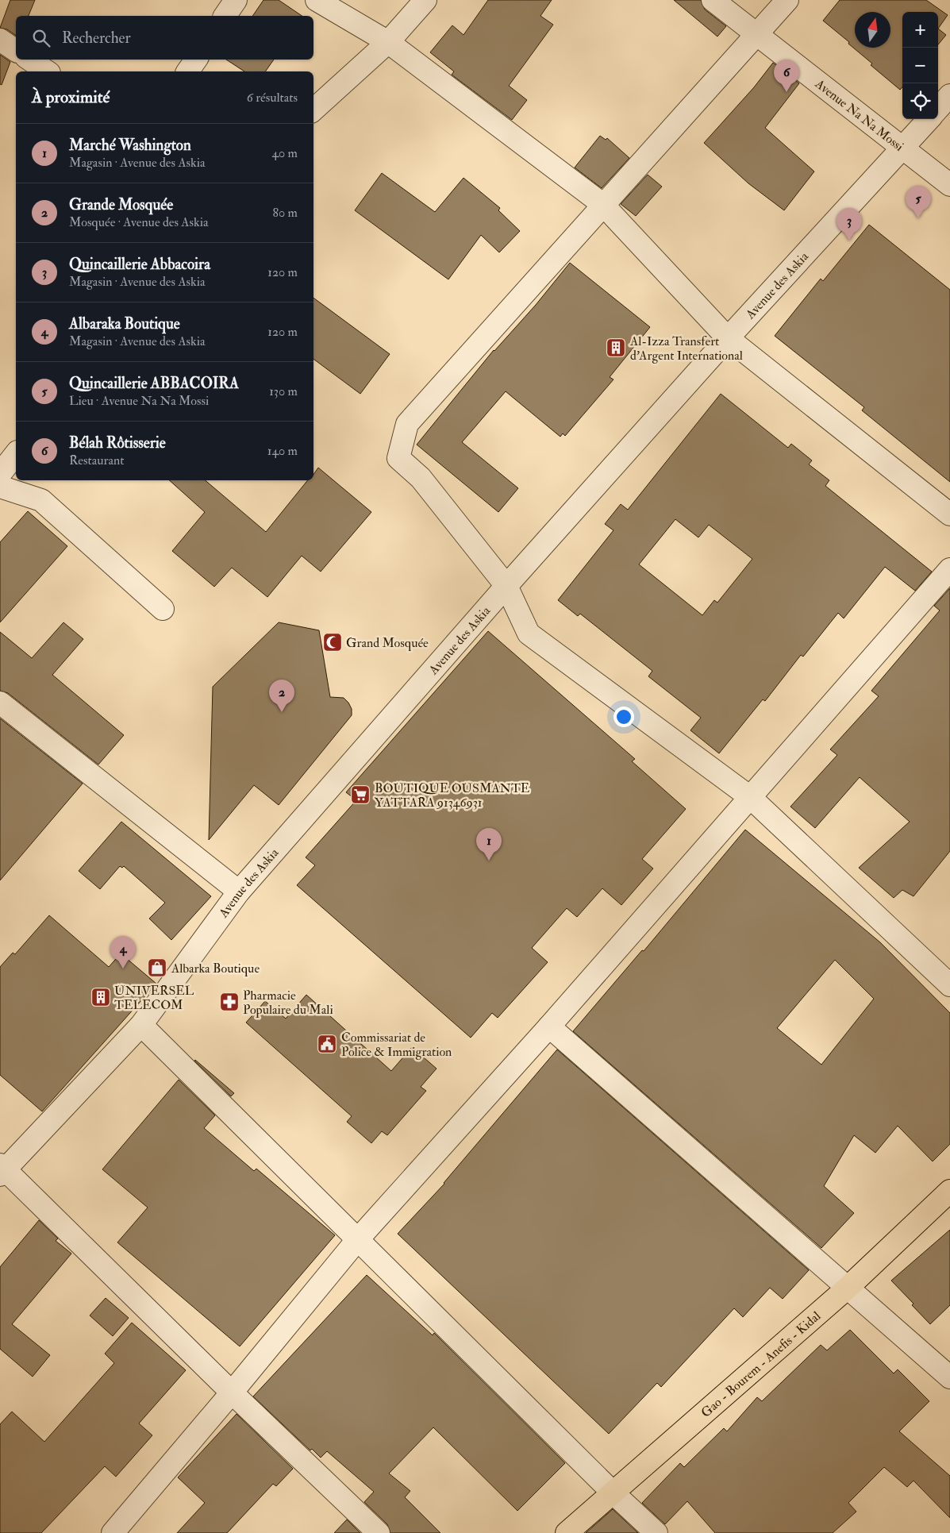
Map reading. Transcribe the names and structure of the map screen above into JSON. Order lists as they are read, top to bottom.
{
  "streets": {
    "main road": ["Gao - Bourem - Anefis - Kidal"],
    "street": ["Avenue Na Na Mossi", "Avenue des Askia"]
  },
  "crossings": [
    ["Avenue Na Na Mossi", "Avenue des Askia"]
  ],
  "places": {
    "building": ["Al-Izza Transfert d'Argent International", "UNIVERSEL TELECOM"],
    "mosque": ["Grand Mosquée"],
    "supermarket": ["BOUTIQUE OUSMANTE YATTARA 91346931"],
    "shop": ["Albarka Boutique"],
    "pharmacy": ["Pharmacie Populaire du Mali"],
    "public building": ["Commissariat de Police & Immigration"]
  },
  "north": "top",
  "page": {
    "map_buttons": ["+", "−"],
    "search": "Rechercher",
    "pins": [
      "6",
      "5",
      "3",
      "2",
      "1",
      "4"
    ],
    "heading": ["À proximité", "6 résultats"],
    "list": [
      {
        "mark": "1",
        "name": "Marché Washington",
        "note": "Magasin · Avenue des Askia",
        "value": "40 m"
      },
      {
        "mark": "2",
        "name": "Grande Mosquée",
        "note": "Mosquée · Avenue des Askia",
        "value": "80 m"
      },
      {
        "mark": "3",
        "name": "Quincaillerie Abbacoira",
        "note": "Magasin · Avenue des Askia",
        "value": "120 m"
      },
      {
        "mark": "4",
        "name": "Albaraka Boutique",
        "note": "Magasin · Avenue des Askia",
        "value": "120 m"
      },
      {
        "mark": "5",
        "name": "Quincaillerie ABBACOIRA",
        "note": "Lieu · Avenue Na Na Mossi",
        "value": "130 m"
      },
      {
        "mark": "6",
        "name": "Bélah Rôtisserie",
        "note": "Restaurant",
        "value": "140 m"
      }
    ]
  }
}
